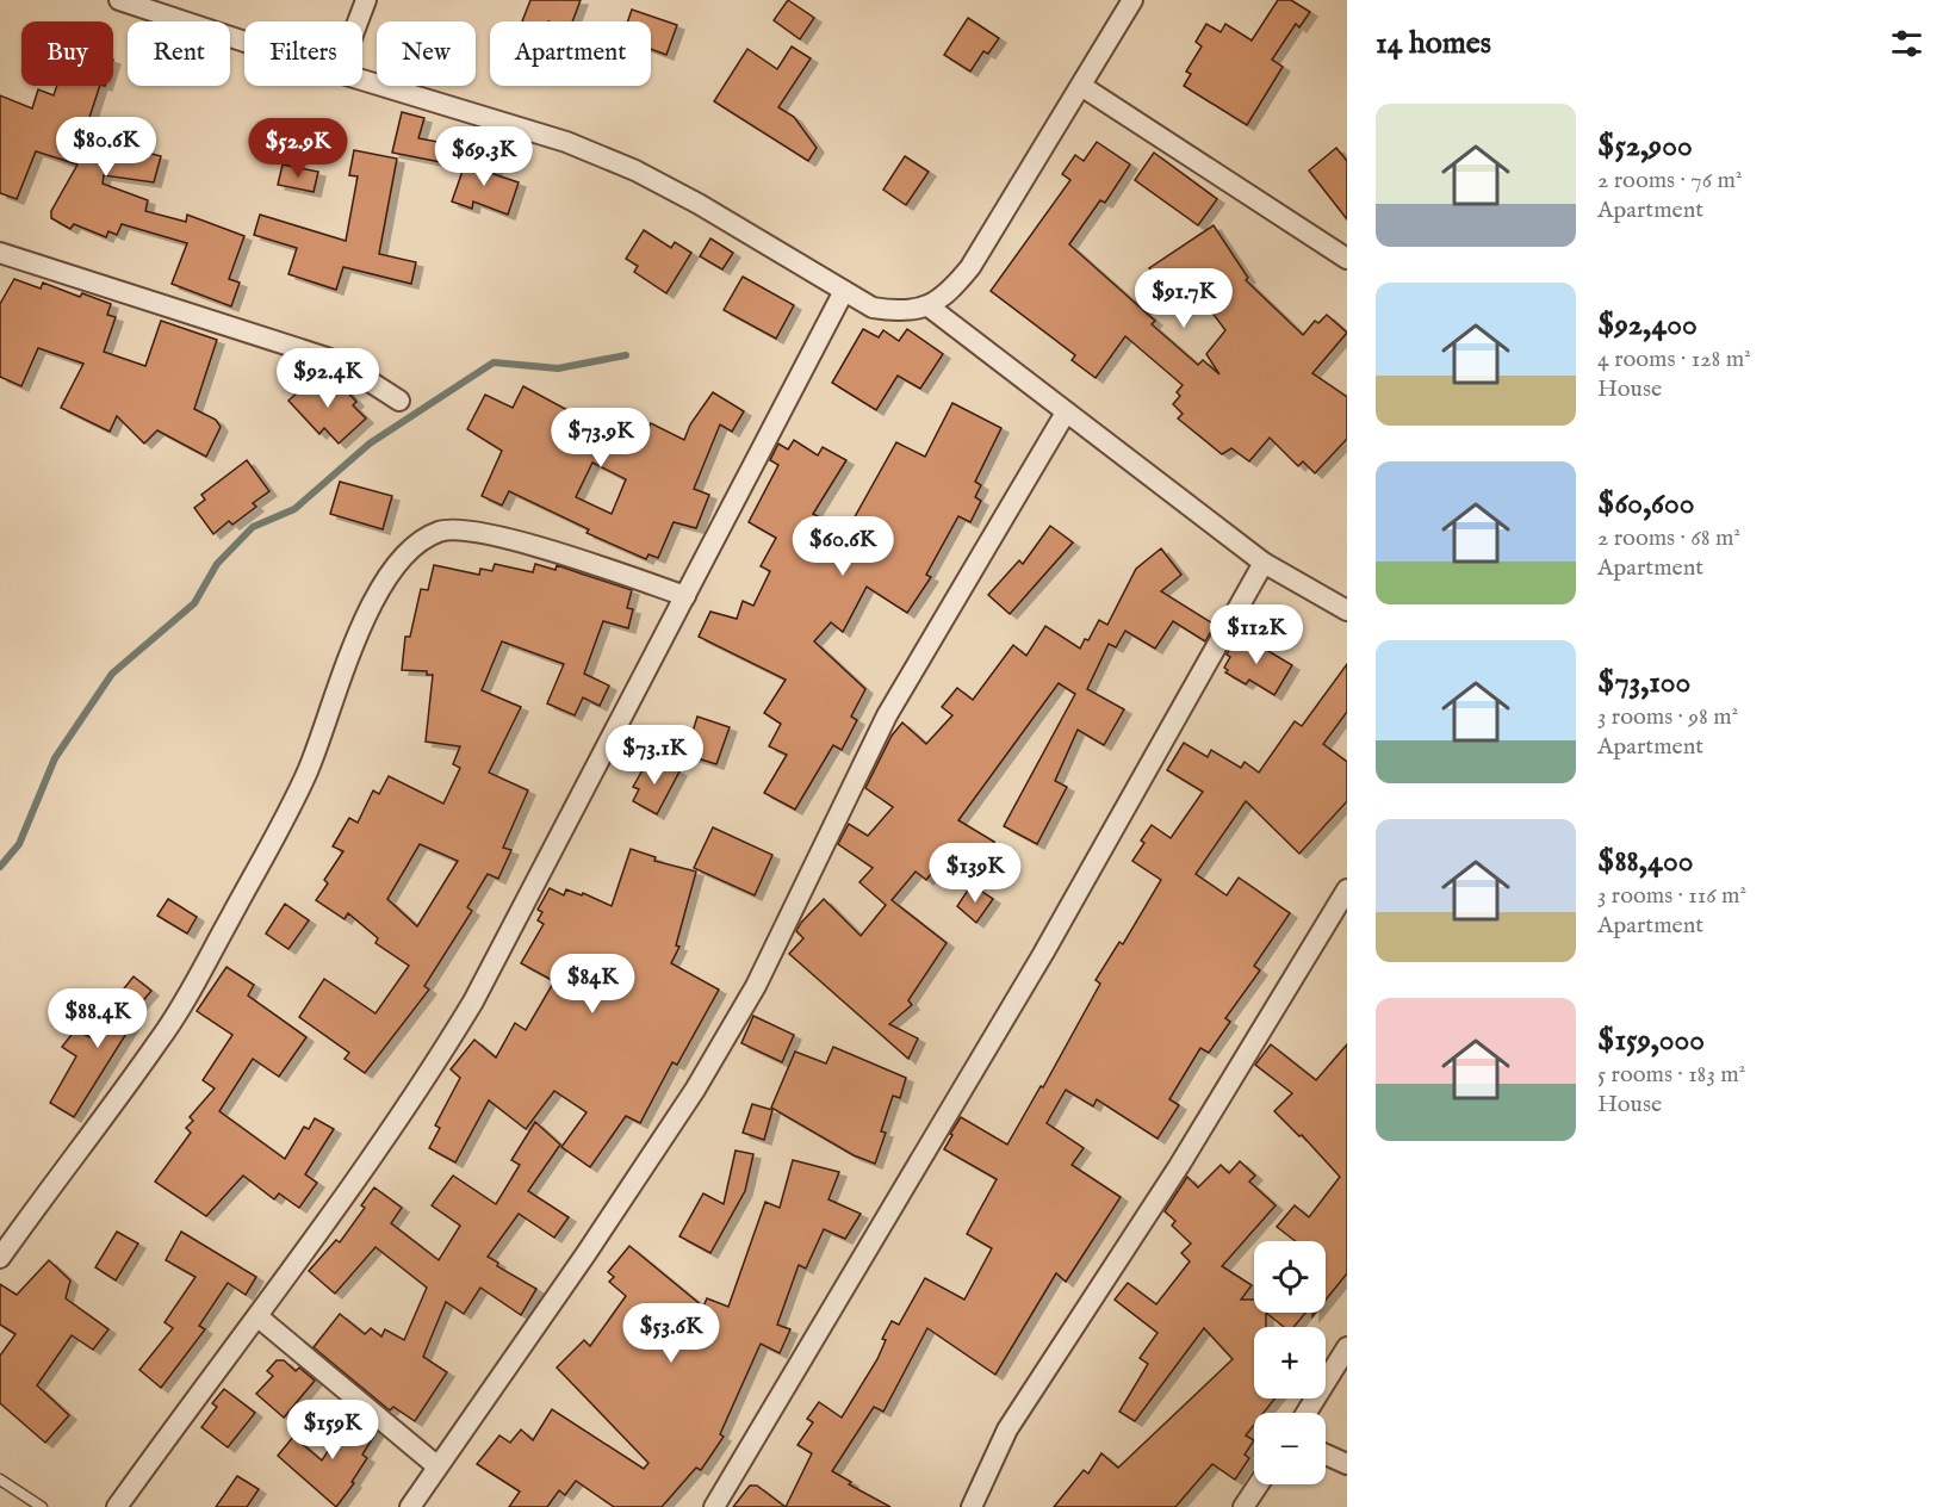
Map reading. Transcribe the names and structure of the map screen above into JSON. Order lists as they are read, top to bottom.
{
  "page": {
    "heading": "14 homes",
    "chip": [
      "Buy",
      "Rent",
      "Filters",
      "New",
      "Apartment"
    ],
    "list": [
      {
        "name": "$52,900",
        "note": "2 rooms · 76 m² · Apartment"
      },
      {
        "name": "$92,400",
        "note": "4 rooms · 128 m² · House"
      },
      {
        "name": "$60,600",
        "note": "2 rooms · 68 m² · Apartment"
      },
      {
        "name": "$73,100",
        "note": "3 rooms · 98 m² · Apartment"
      },
      {
        "name": "$88,400",
        "note": "3 rooms · 116 m² · Apartment"
      },
      {
        "name": "$159,000",
        "note": "5 rooms · 183 m² · House"
      }
    ],
    "price": [
      "$80.6K",
      "$52.9K",
      "$69.3K",
      "$91.7K",
      "$92.4K",
      "$73.9K",
      "$60.6K",
      "$112K",
      "$73.1K",
      "$139K",
      "$84K",
      "$88.4K",
      "$53.6K",
      "$159K"
    ],
    "map_buttons": ["+", "−"]
  }
}
